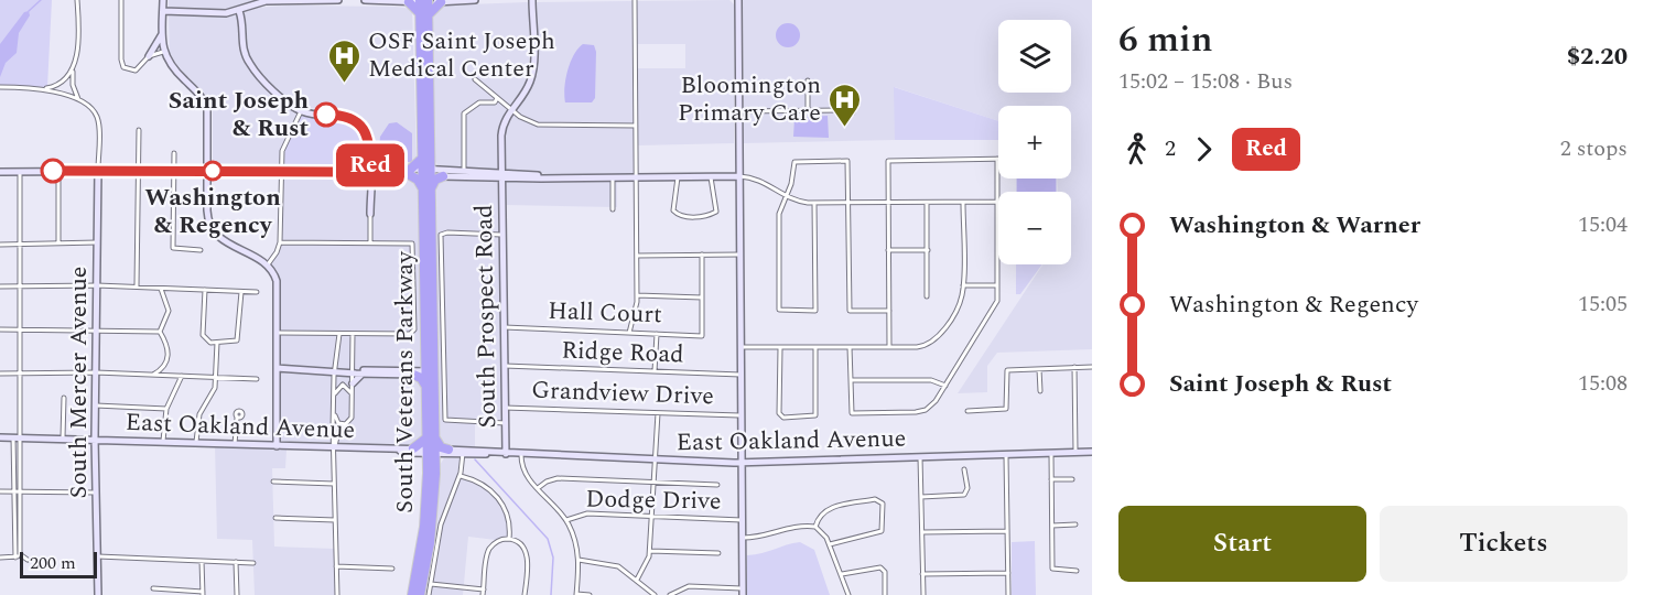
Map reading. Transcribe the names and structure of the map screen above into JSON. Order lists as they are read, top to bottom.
{
  "streets": {
    "highway": ["South Veterans Parkway"],
    "main road": ["South Prospect Road", "South Mercer Avenue", "East Oakland Avenue"],
    "street": [
      "Hall Court",
      "Ridge Road",
      "Grandview Drive",
      "Dodge Drive"
    ]
  },
  "crossings": [
    ["Hall Court", "South Prospect Road"],
    ["South Prospect Road", "Ridge Road"],
    ["South Prospect Road", "Grandview Drive"],
    ["South Prospect Road", "East Oakland Avenue"],
    ["South Mercer Avenue", "East Oakland Avenue"],
    ["South Veterans Parkway", "East Oakland Avenue"]
  ],
  "places": {
    "hospital": ["OSF Saint Joseph Medical Center", "Bloomington Primary Care"],
    "other": ["Saint Joseph & Rust", "Washington & Regency"]
  },
  "lines": ["bus line Red"],
  "scale_bar": "200 m",
  "page": {
    "on_map": "Red",
    "heading": ["6 min", "15:02 – 15:08 · Bus", "$2.20"],
    "map_buttons": ["+", "−"],
    "legs": ["2", "Red", "2 stops"],
    "list": [
      {
        "name": "Washington & Warner",
        "value": "15:04"
      },
      {
        "name": "Washington & Regency",
        "value": "15:05"
      },
      {
        "name": "Saint Joseph & Rust",
        "value": "15:08"
      }
    ],
    "buttons": ["Start", "Tickets"],
    "scale": "200 m"
  }
}
